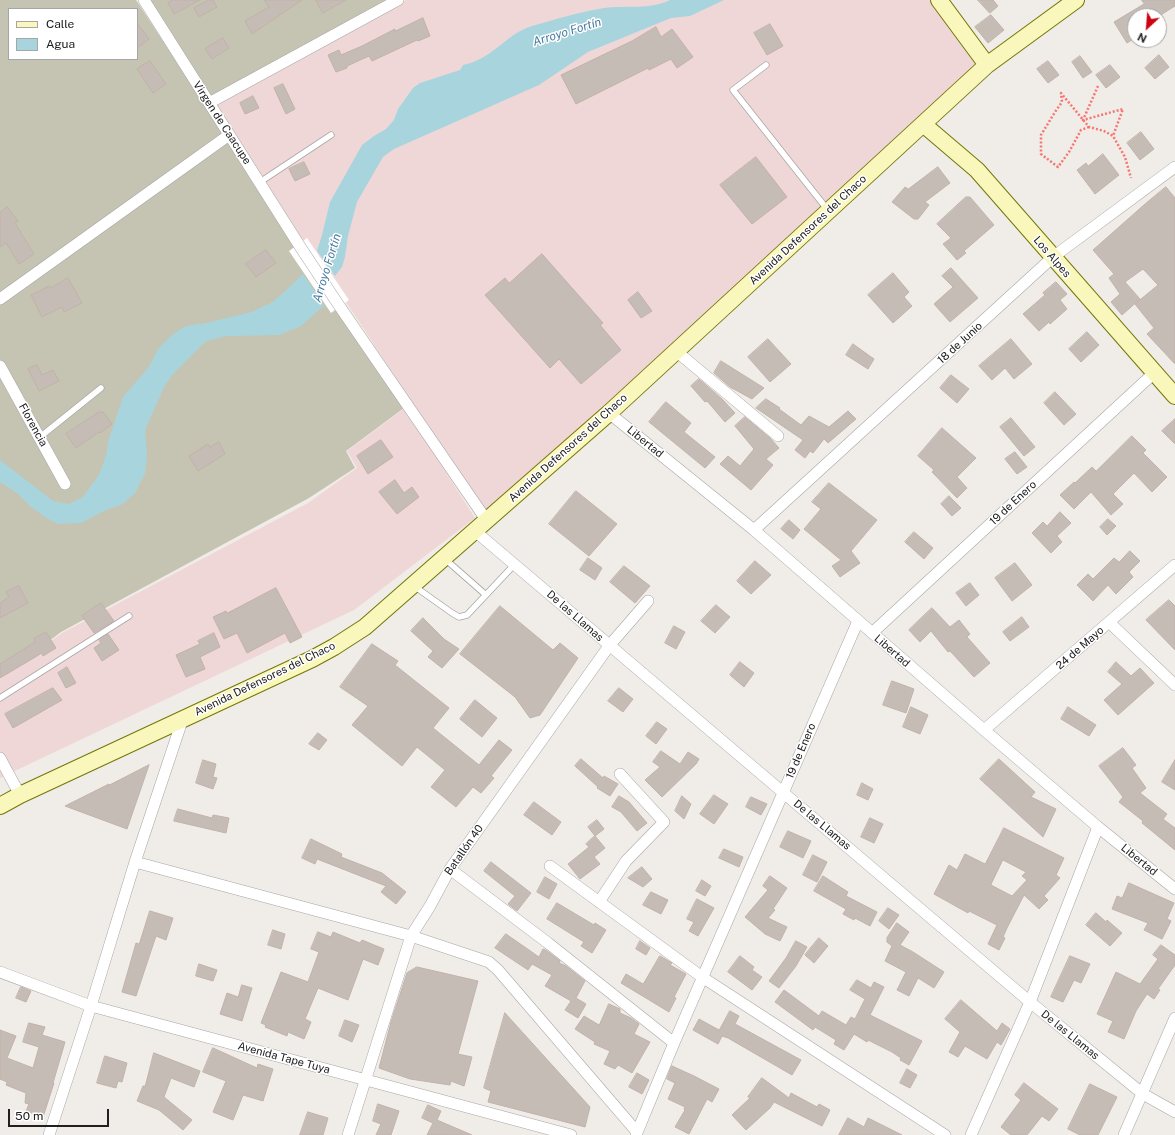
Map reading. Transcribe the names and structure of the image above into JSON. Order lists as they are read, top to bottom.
{
  "streets": {
    "main road": ["Avenida Defensores del Chaco", "Los Alpes"],
    "street": [
      "Virgen de Caacupe",
      "18 de Junio",
      "Florencia",
      "Libertad",
      "19 de Enero",
      "De las Llamas",
      "24 de Mayo",
      "Batallón 40",
      "Avenida Tape Tuya"
    ]
  },
  "crossings": [
    ["Virgen de Caacupe", "Avenida Defensores del Chaco"],
    ["Avenida Defensores del Chaco", "Los Alpes"],
    ["Avenida Defensores del Chaco", "Libertad"],
    ["Avenida Defensores del Chaco", "De las Llamas"],
    ["Los Alpes", "18 de Junio"],
    ["Los Alpes", "19 de Enero"],
    ["18 de Junio", "Libertad"],
    ["Libertad", "19 de Enero"],
    ["Libertad", "24 de Mayo"],
    ["19 de Enero", "De las Llamas"],
    ["De las Llamas", "Batallón 40"],
    ["Batallón 40", "Avenida Tape Tuya"]
  ],
  "water": ["Arroyo Fortín"],
  "legend": ["Calle", "Agua"],
  "scale_bar": "50 m",
  "north": "bottom left"
}
